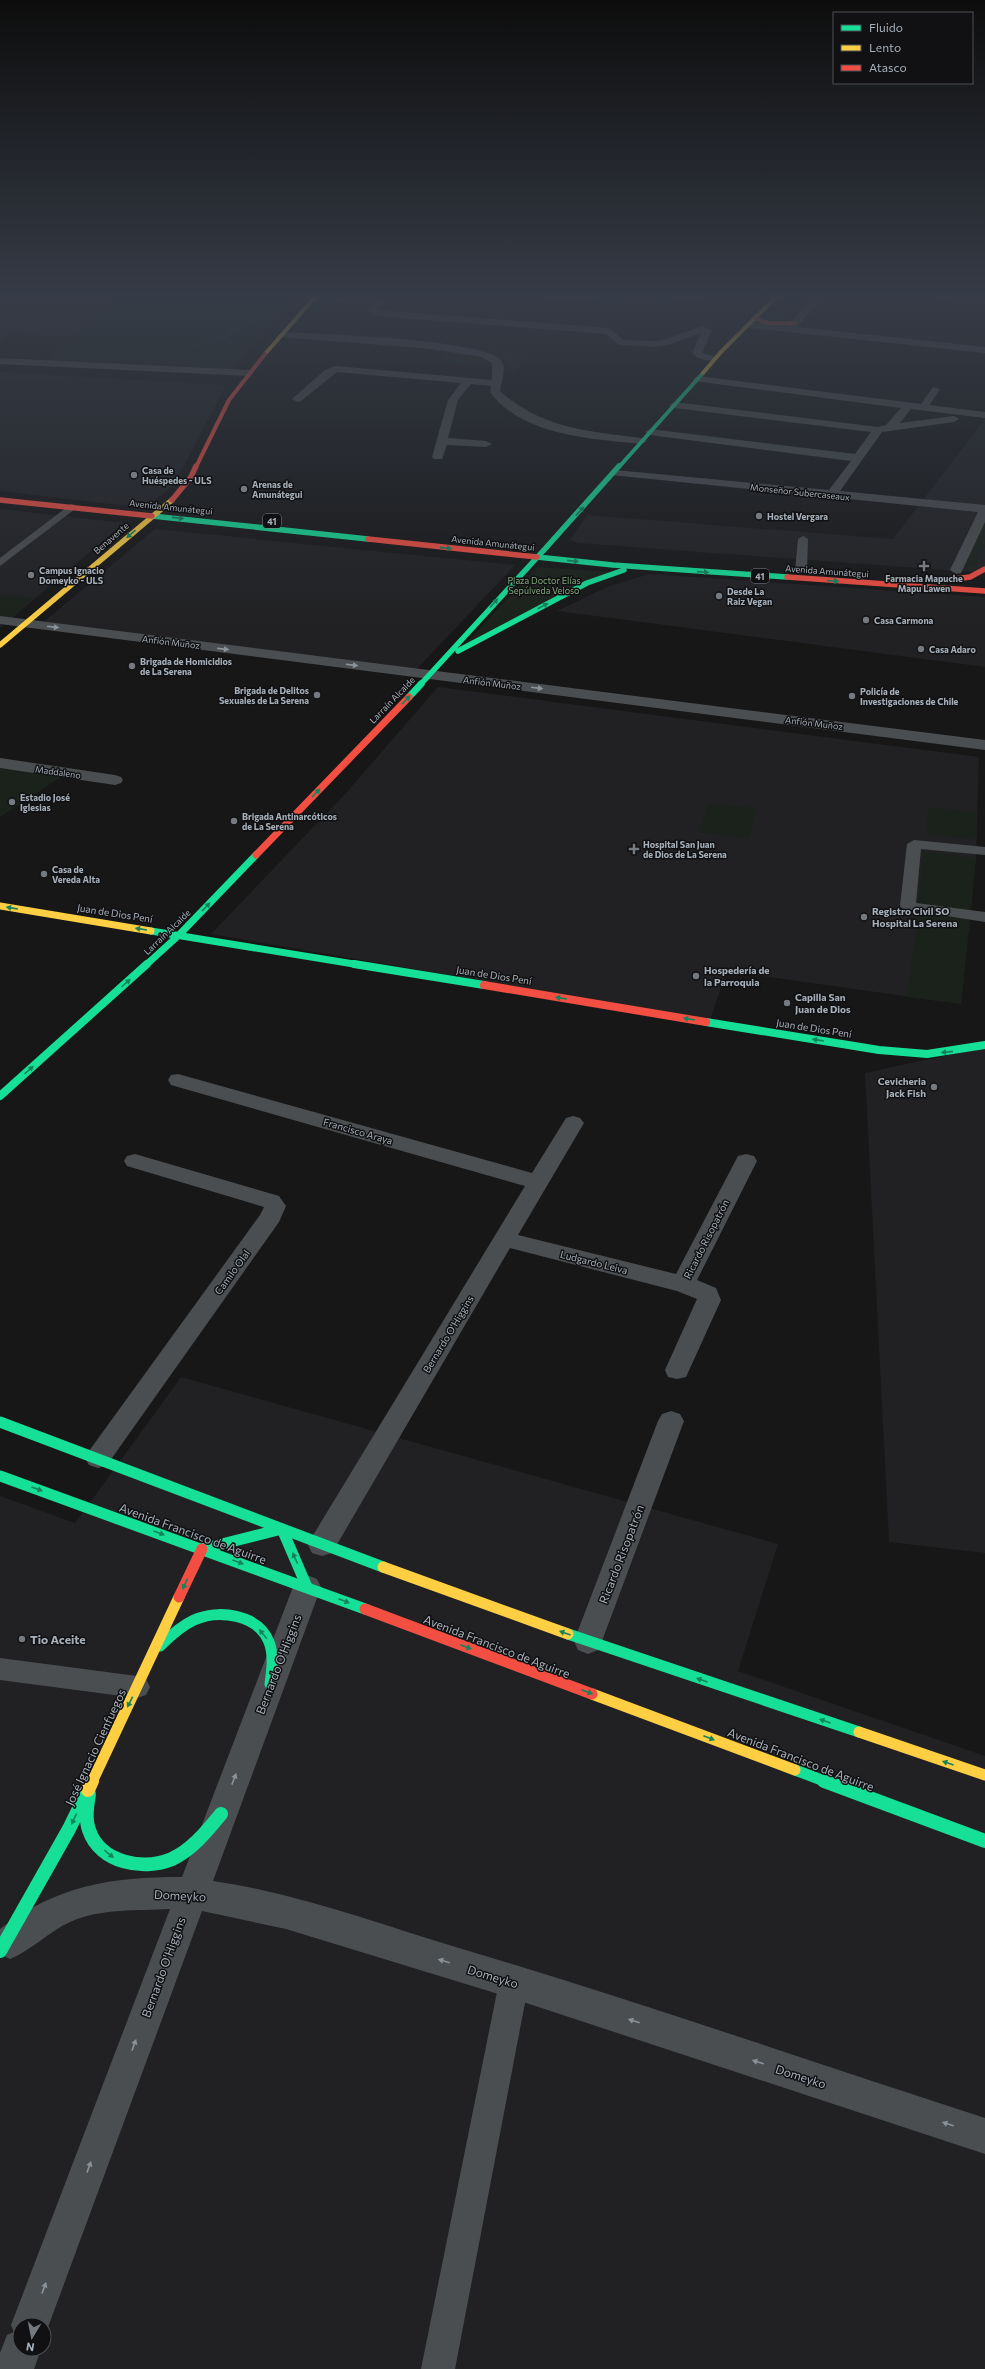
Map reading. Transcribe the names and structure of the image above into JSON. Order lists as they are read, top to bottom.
{
  "streets": {
    "main road": [
      "Avenida Amunátegui",
      "41",
      "Benavente",
      "Larraín Alcalde",
      "Juan de Dios Pení",
      "Avenida Francisco de Aguirre",
      "José Ignacio Cienfuegos"
    ],
    "street": [
      "Monseñor Subercaseaux",
      "Anfión Muñoz",
      "Maddaleno",
      "Francisco Araya",
      "Ricardo Risopatrón",
      "Ludgardo Leiva",
      "Camilo Olal",
      "Bernardo O'Higgins",
      "Domeyko"
    ]
  },
  "crossings": [
    ["Monseñor Subercaseaux", "Larraín Alcalde"],
    ["Avenida Amunátegui", "Benavente"],
    ["Avenida Amunátegui", "Larraín Alcalde"],
    ["Benavente", "Anfión Muñoz"],
    ["Anfión Muñoz", "Larraín Alcalde"],
    ["Larraín Alcalde", "Juan de Dios Pení"],
    ["Francisco Araya", "Bernardo O'Higgins"],
    ["Ricardo Risopatrón", "Ludgardo Leiva"],
    ["Ludgardo Leiva", "Bernardo O'Higgins"],
    ["Bernardo O'Higgins", "Avenida Francisco de Aguirre"],
    ["Bernardo O'Higgins", "Domeyko"],
    ["Avenida Francisco de Aguirre", "José Ignacio Cienfuegos"],
    ["José Ignacio Cienfuegos", "Domeyko"]
  ],
  "one_way": [
    "Benavente",
    "Anfión Muñoz",
    "Larraín Alcalde",
    "Juan de Dios Pení",
    "Bernardo O'Higgins",
    "José Ignacio Cienfuegos",
    "Domeyko"
  ],
  "parks": ["Plaza Doctor Elías Sepúlveda Veloso"],
  "places": {
    "other": [
      "Casa de Huéspedes - ULS",
      "Arenas de Amunátegui",
      "Hostel Vergara",
      "Campus Ignacio Domeyko - ULS",
      "Desde La Raiz Vegan",
      "Casa Carmona",
      "Casa Adaro",
      "Brigada de Homicidios de La Serena",
      "Brigada de Delitos Sexuales de La Serena",
      "Policía de Investigaciones de Chile",
      "Estadio José Iglesias",
      "Brigada Antinarcóticos de La Serena",
      "Casa de Vereda Alta",
      "Registro Civil SO Hospital La Serena",
      "Hospedería de la Parroquia",
      "Capilla San Juan de Dios",
      "Cevicheria Jack Fish",
      "Tio Aceite"
    ],
    "health": ["Farmacia Mapuche Mapu Lawen", "Hospital San Juan de Dios de La Serena"]
  },
  "legend": ["Fluido", "Lento", "Atasco"],
  "north": "bottom"
}
